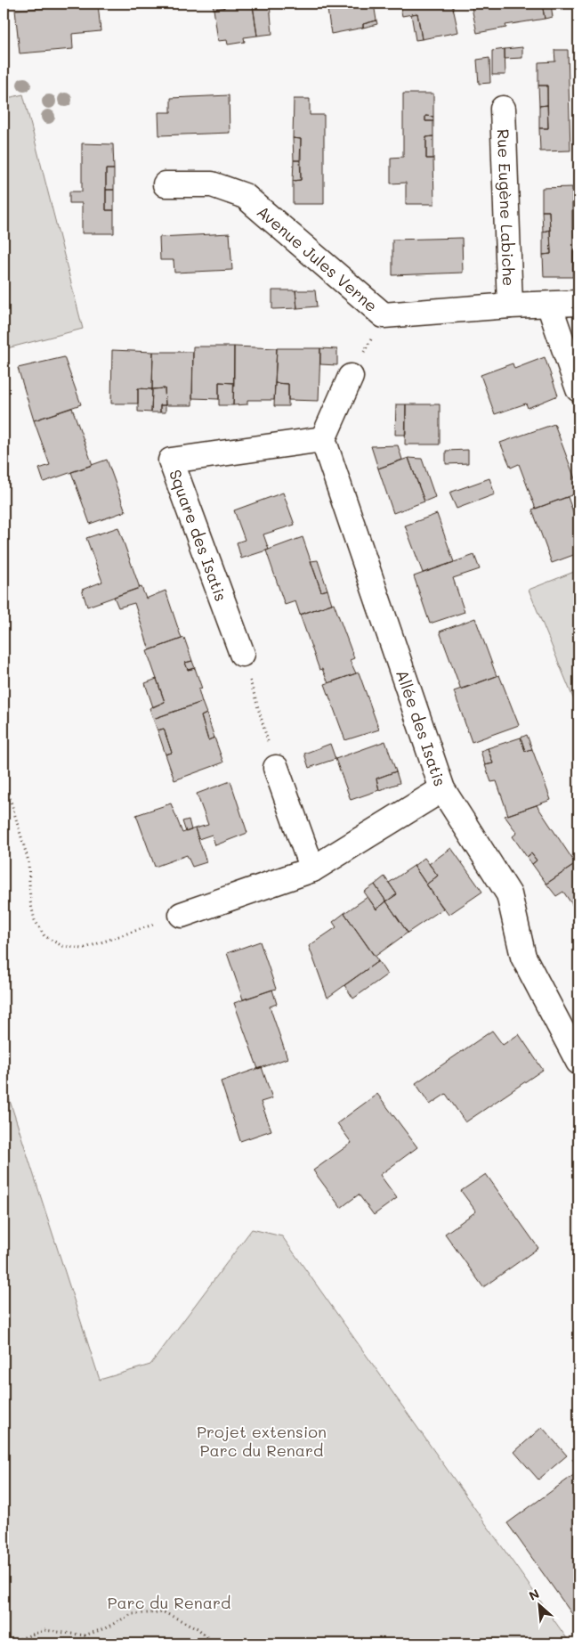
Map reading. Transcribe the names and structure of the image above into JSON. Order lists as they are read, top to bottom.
{
  "streets": {
    "street": [
      "Rue Eugène Labiche",
      "Avenue Jules Verne",
      "Square des Isatis",
      "Allée des Isatis"
    ]
  },
  "crossings": [
    ["Rue Eugène Labiche", "Avenue Jules Verne"],
    ["Square des Isatis", "Allée des Isatis"]
  ],
  "parks": ["Projet extension Parc du Renard", "Parc du Renard"],
  "north": "top left"
}
